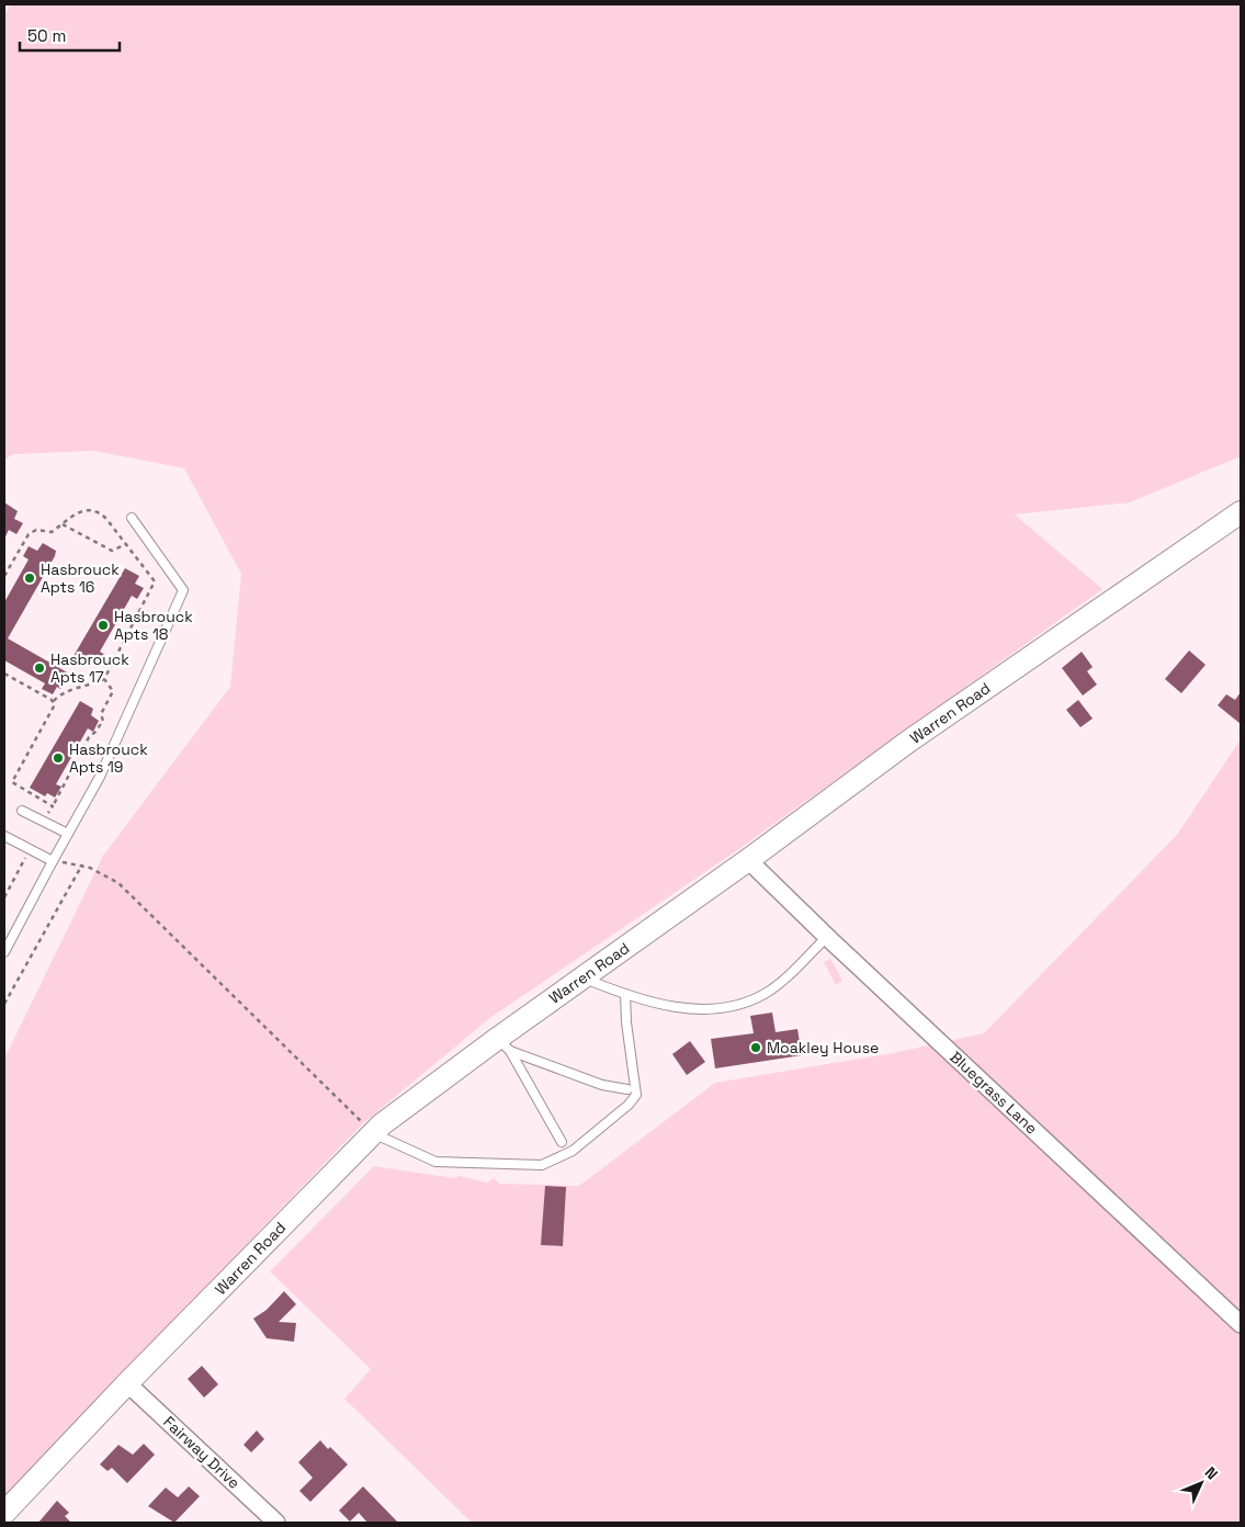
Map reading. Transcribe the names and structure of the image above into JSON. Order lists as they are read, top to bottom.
{
  "streets": {
    "street": ["Warren Road", "Bluegrass Lane", "Fairway Drive"]
  },
  "crossings": [
    ["Warren Road", "Bluegrass Lane"],
    ["Warren Road", "Fairway Drive"]
  ],
  "places": [
    "Hasbrouck Apts 16",
    "Hasbrouck Apts 18",
    "Hasbrouck Apts 17",
    "Hasbrouck Apts 19",
    "Moakley House"
  ],
  "scale_bar": "50 m",
  "north": "top right"
}
